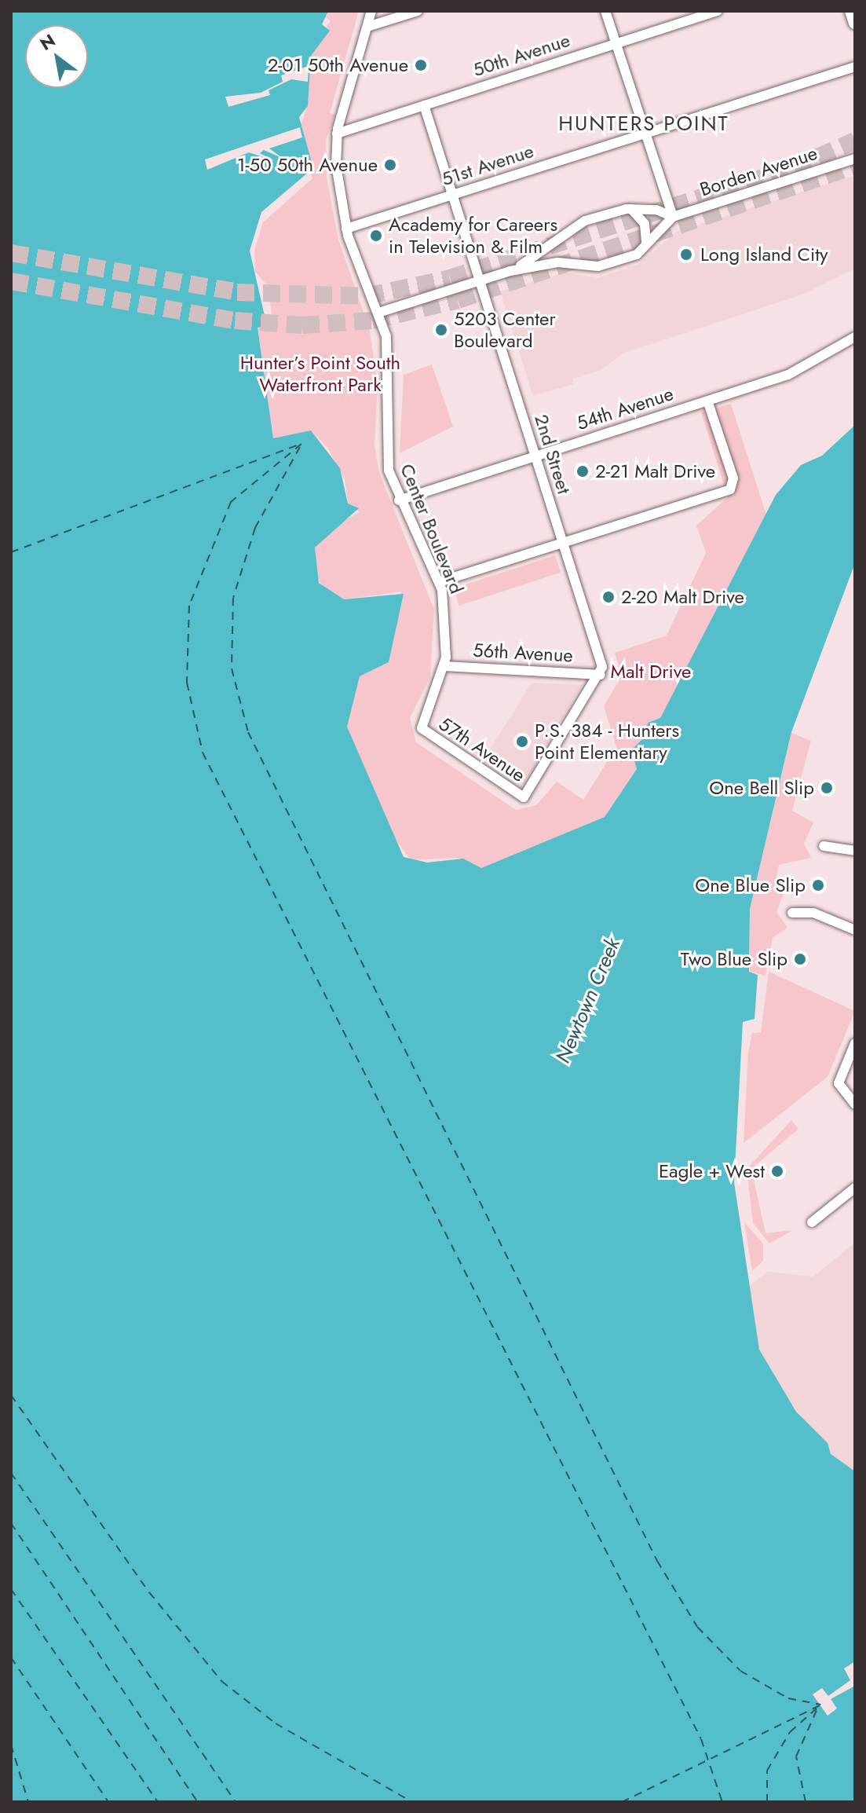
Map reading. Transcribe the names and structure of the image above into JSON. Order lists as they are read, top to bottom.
{
  "streets": {
    "street": [
      "50th Avenue",
      "51st Avenue",
      "Borden Avenue",
      "54th Avenue",
      "2nd Street",
      "Center Boulevard",
      "56th Avenue",
      "57th Avenue"
    ]
  },
  "crossings": [
    ["50th Avenue", "2nd Street"],
    ["50th Avenue", "Center Boulevard"],
    ["51st Avenue", "2nd Street"],
    ["51st Avenue", "Center Boulevard"],
    ["Borden Avenue", "2nd Street"],
    ["Borden Avenue", "Center Boulevard"],
    ["54th Avenue", "2nd Street"],
    ["54th Avenue", "Center Boulevard"],
    ["2nd Street", "56th Avenue"],
    ["2nd Street", "57th Avenue"],
    ["Center Boulevard", "56th Avenue"],
    ["Center Boulevard", "57th Avenue"],
    ["56th Avenue", "57th Avenue"]
  ],
  "districts": ["HUNTERS POINT"],
  "water": ["Newtown Creek"],
  "parks": ["Hunter’s Point South Waterfront Park", "Malt Drive"],
  "places": [
    "2-01 50th Avenue",
    "1-50 50th Avenue",
    "Academy for Careers in Television & Film",
    "Long Island City",
    "5203 Center Boulevard",
    "2-21 Malt Drive",
    "2-20 Malt Drive",
    "P.S. 384 - Hunters Point Elementary",
    "One Bell Slip",
    "One Blue Slip",
    "Two Blue Slip",
    "Eagle + West"
  ],
  "north": "top left"
}
